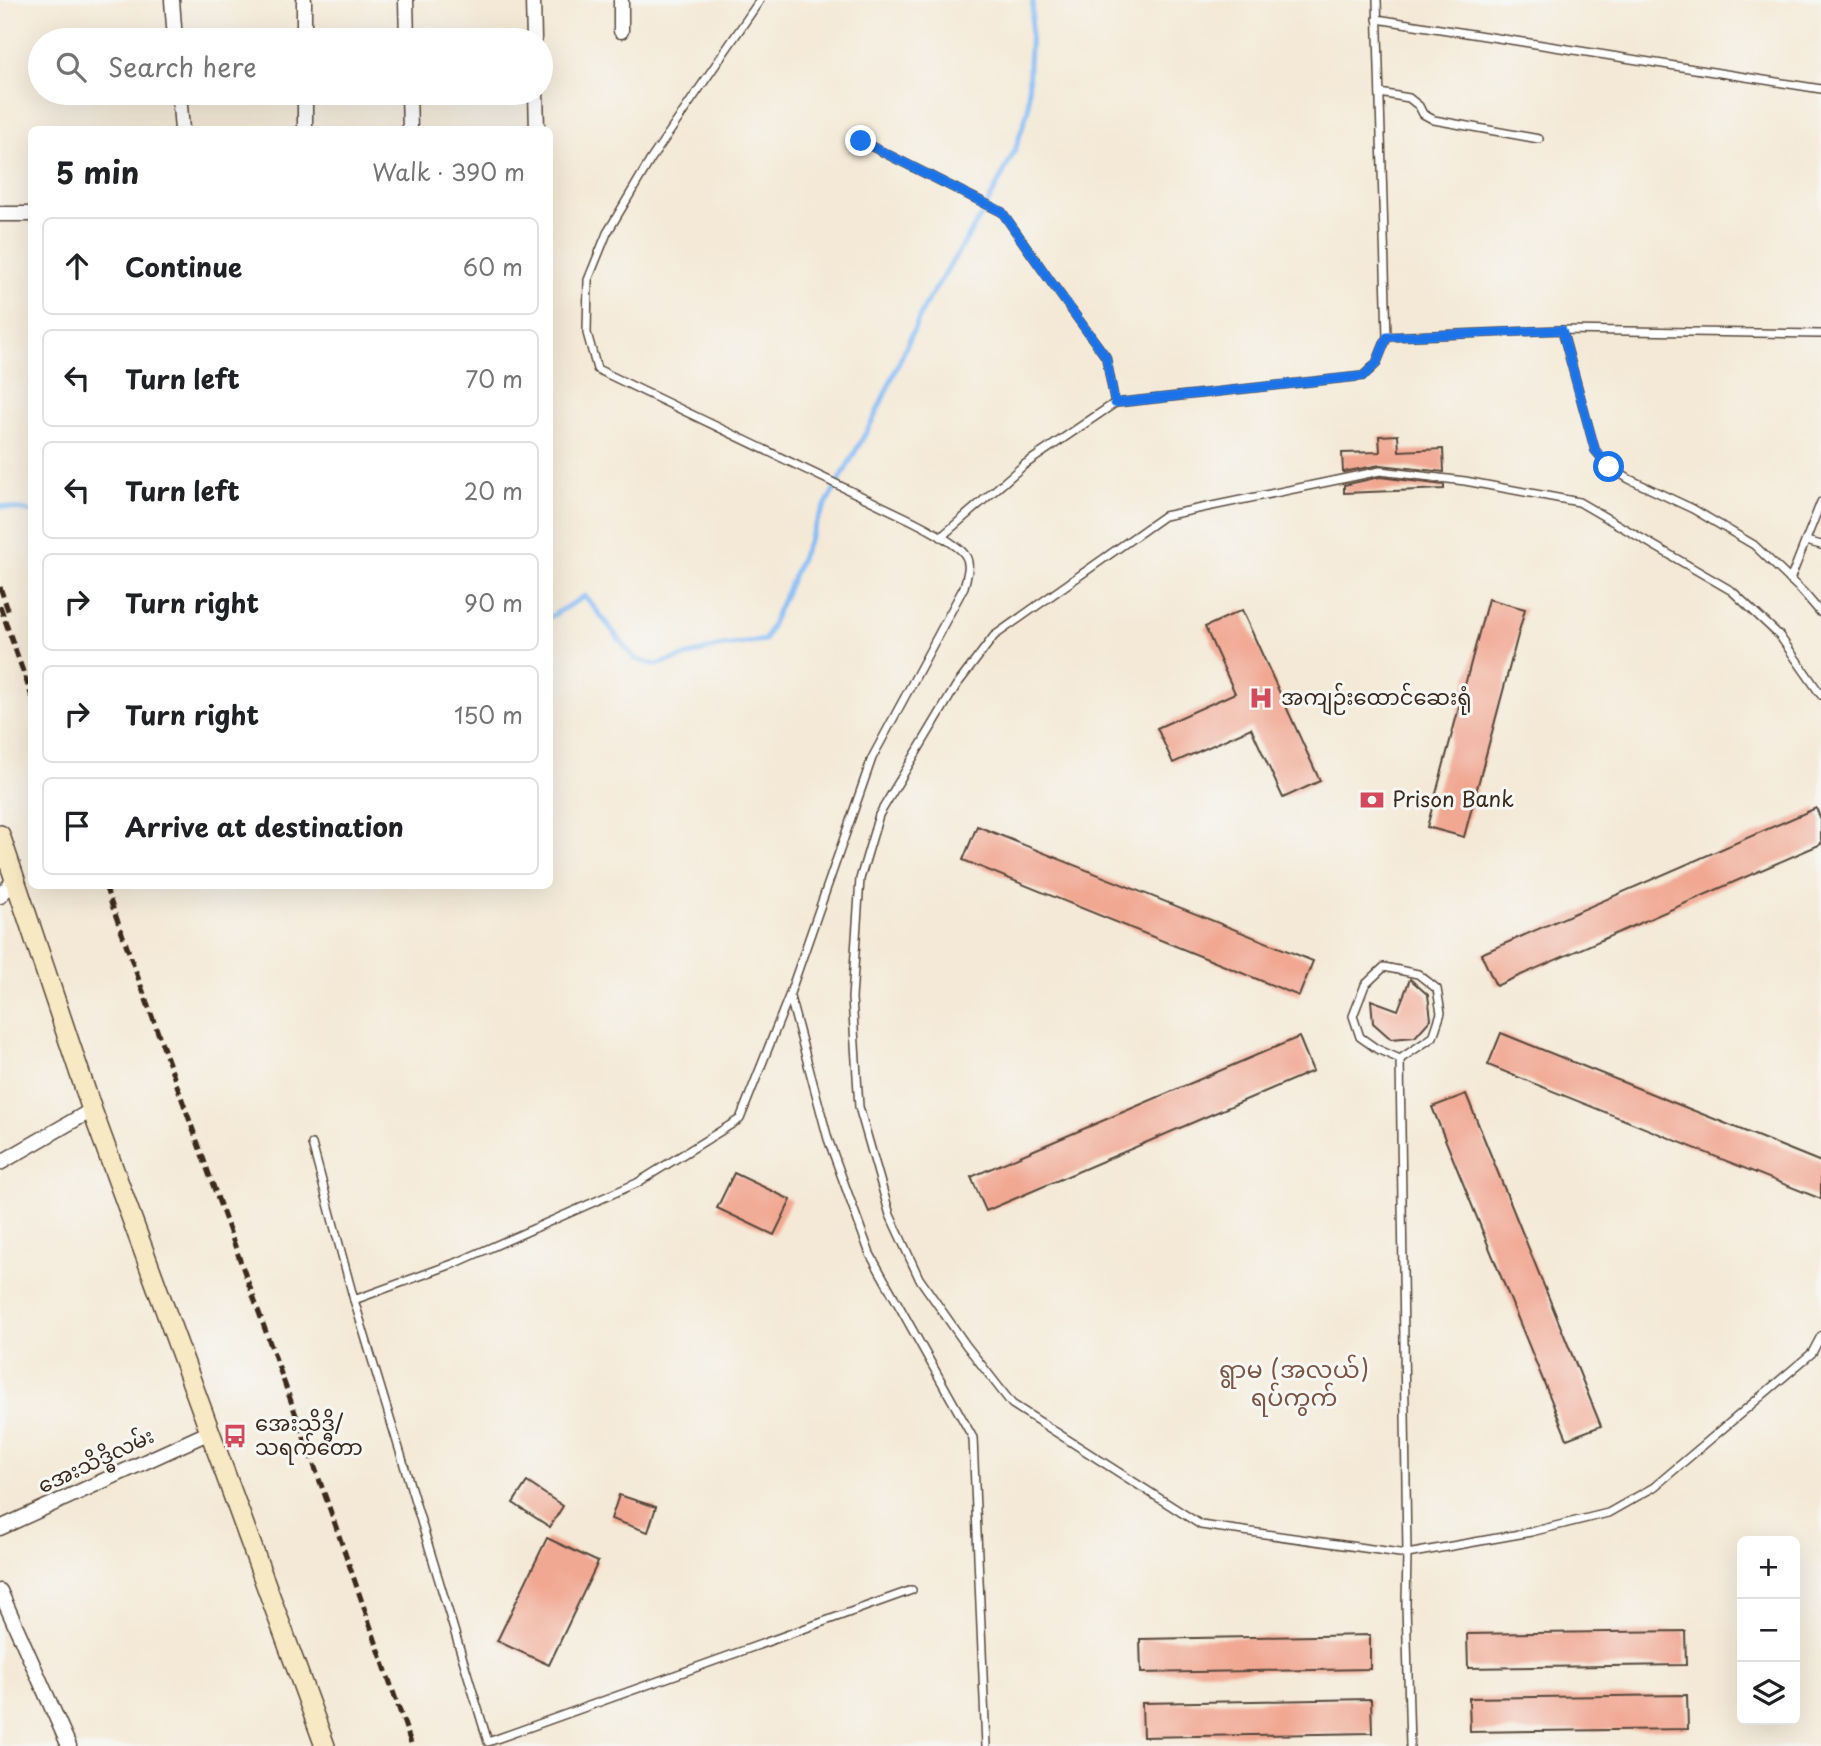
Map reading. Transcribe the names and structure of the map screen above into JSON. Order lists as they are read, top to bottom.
{
  "streets": {
    "street": ["အေးသိဒ္ဓိလမ်း"]
  },
  "districts": ["ရွာမ (အလယ်) ရပ်ကွက်"],
  "places": {
    "hospital": ["အကျဉ်းထောင်ဆေးရုံ"],
    "bank": ["Prison Bank"],
    "bus stop": ["အေးသိဒ္ဓိ/ သရက်တော"]
  },
  "page": {
    "search": "Search here",
    "heading": ["5 min", "Walk · 390 m"],
    "list": [
      ["Continue", "60 m"],
      ["Turn left", "70 m"],
      ["Turn left", "20 m"],
      ["Turn right", "90 m"],
      ["Turn right", "150 m"],
      "Arrive at destination"
    ],
    "map_buttons": ["+", "−"]
  }
}
